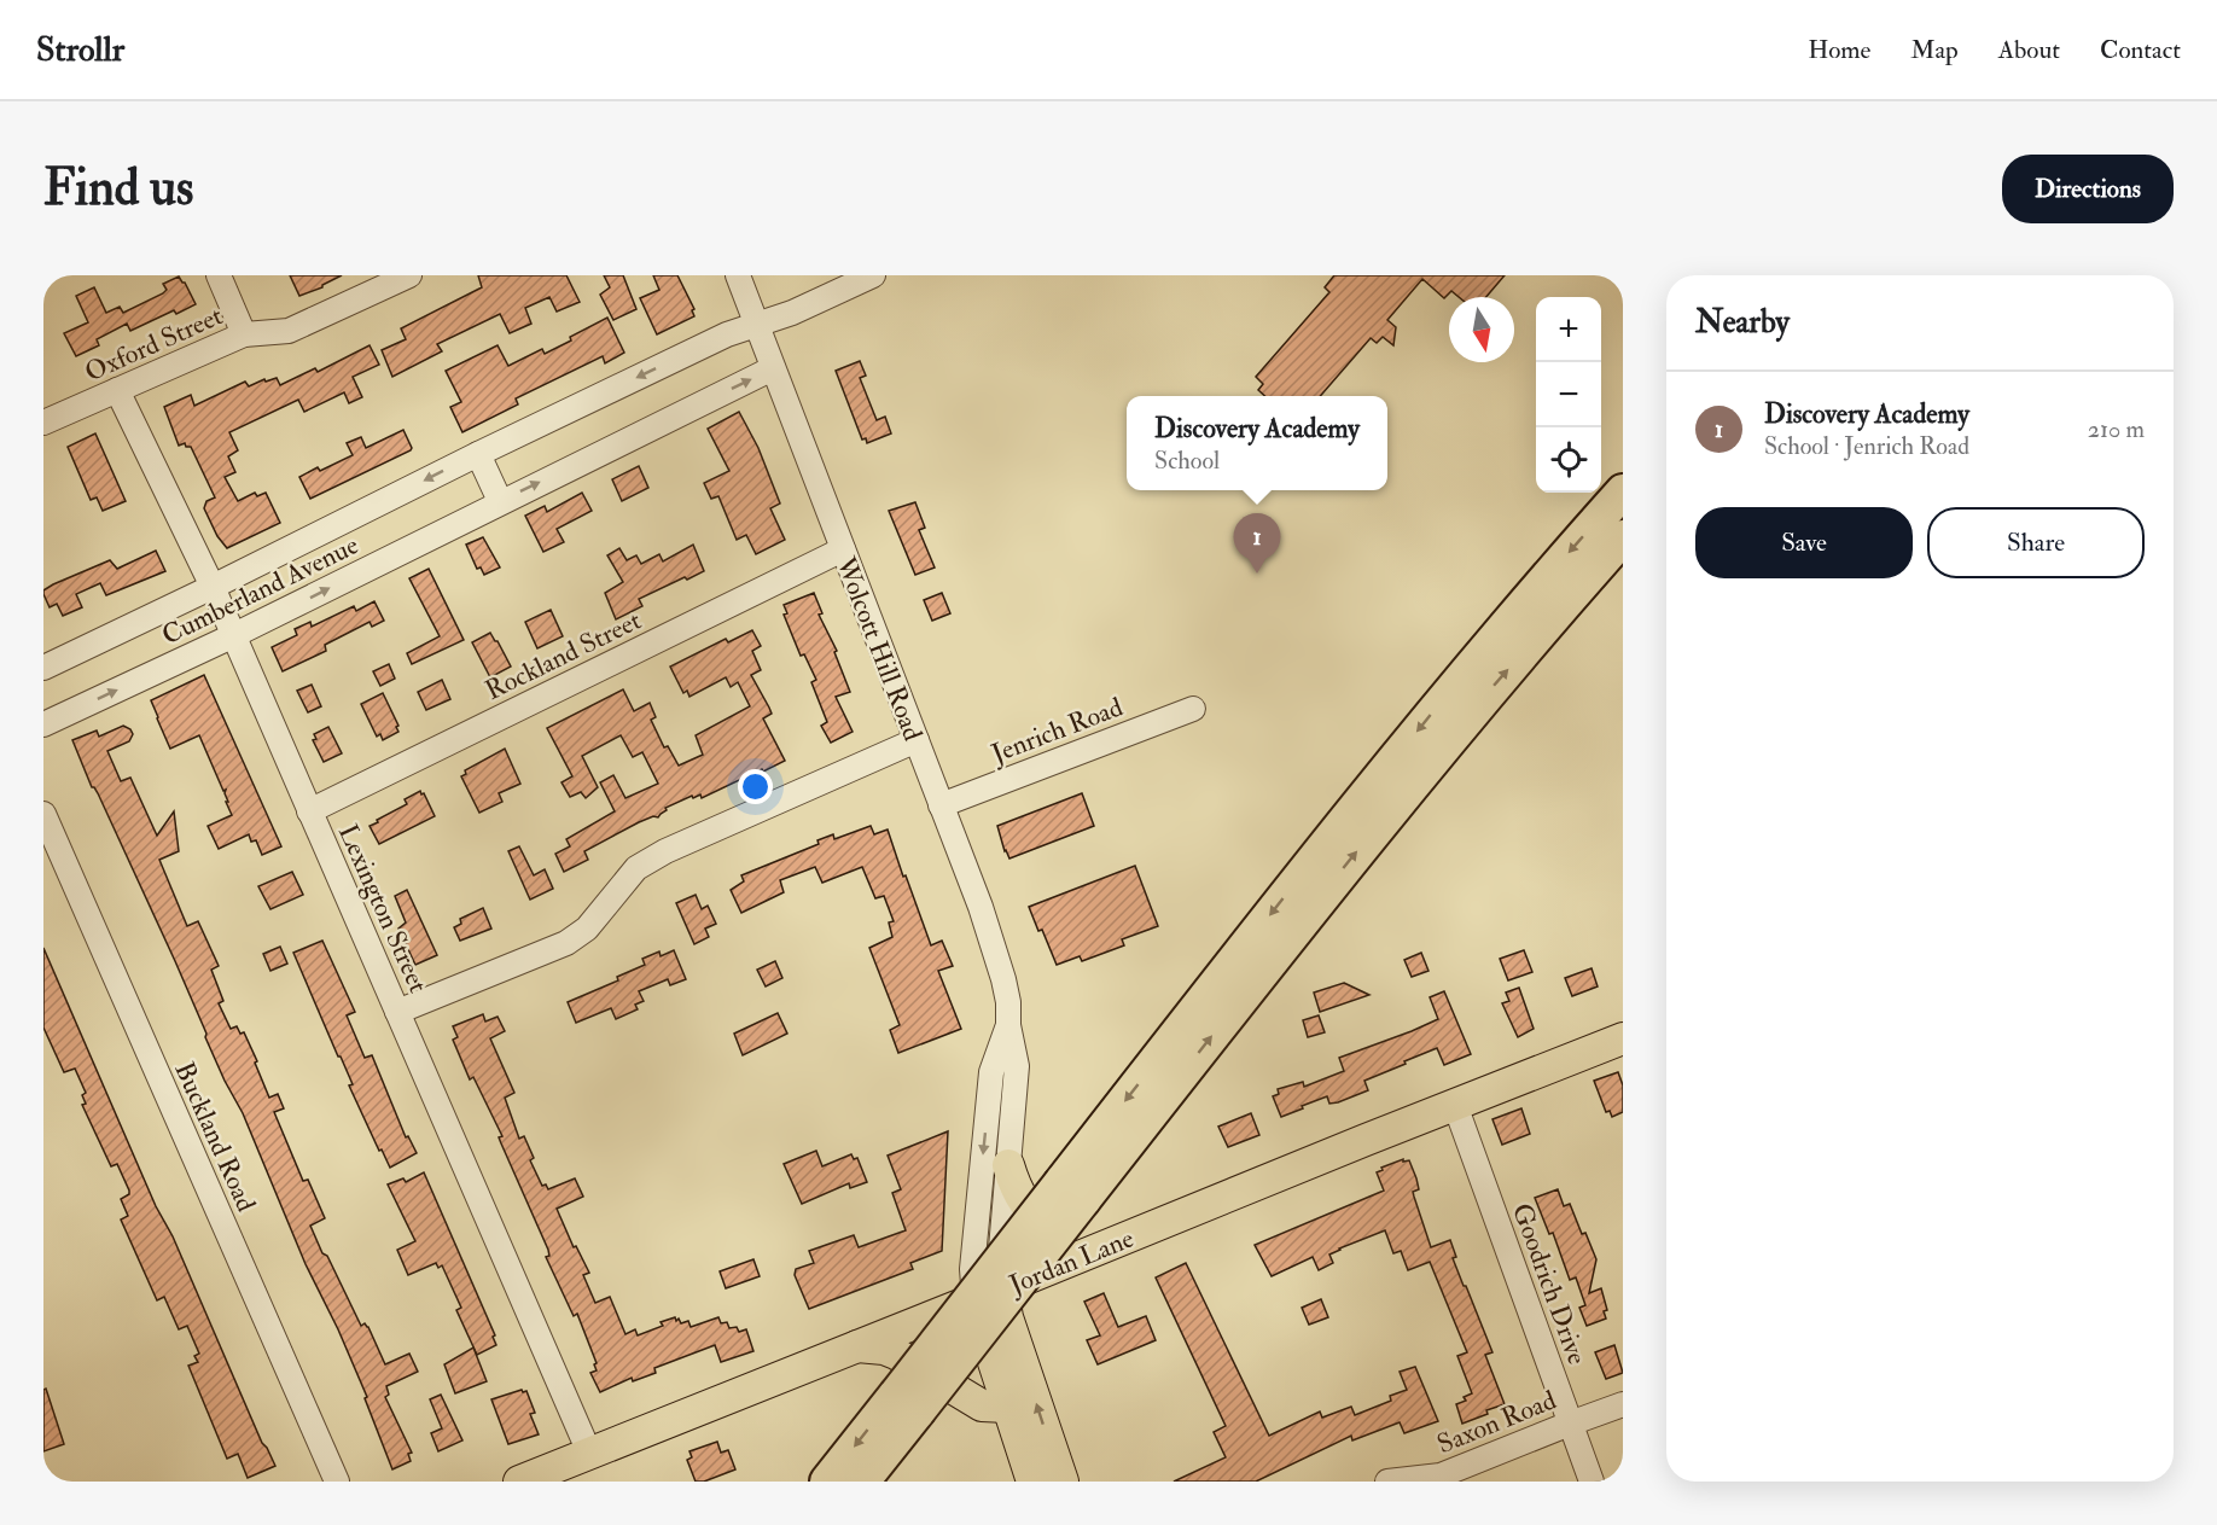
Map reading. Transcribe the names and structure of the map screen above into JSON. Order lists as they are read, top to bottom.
{
  "streets": {
    "main road": ["Wolcott Hill Road", "Jordan Lane"],
    "street": [
      "Oxford Street",
      "Cumberland Avenue",
      "Rockland Street",
      "Jenrich Road",
      "Lexington Street",
      "Buckland Road",
      "Goodrich Drive",
      "Saxon Road"
    ]
  },
  "crossings": [
    ["Oxford Street", "Lexington Street"],
    ["Cumberland Avenue", "Wolcott Hill Road"],
    ["Cumberland Avenue", "Lexington Street"],
    ["Wolcott Hill Road", "Rockland Street"],
    ["Wolcott Hill Road", "Jenrich Road"],
    ["Wolcott Hill Road", "Jordan Lane"],
    ["Rockland Street", "Lexington Street"],
    ["Lexington Street", "Jordan Lane"],
    ["Jordan Lane", "Goodrich Drive"],
    ["Goodrich Drive", "Saxon Road"]
  ],
  "north": "bottom",
  "page": {
    "header": "Strollr",
    "nav": [
      "Home",
      "Map",
      "About",
      "Contact"
    ],
    "buttons": [
      "Directions",
      ["Save", "Share"]
    ],
    "title": "Find us",
    "heading": "Nearby",
    "map_buttons": ["+", "−"],
    "list": [
      {
        "mark": "1",
        "name": "Discovery Academy",
        "note": "School · Jenrich Road",
        "value": "210 m"
      }
    ],
    "popup": ["Discovery Academy", "School"],
    "pins": "1"
  }
}
